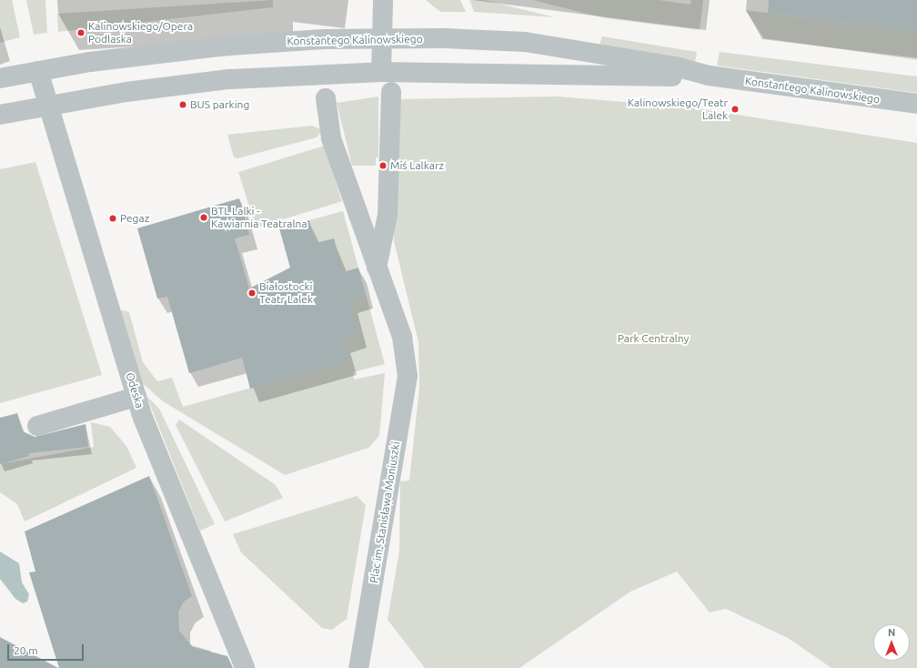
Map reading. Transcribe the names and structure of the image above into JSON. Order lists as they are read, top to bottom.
{
  "streets": {
    "street": ["Konstantego Kalinowskiego", "Odeska", "Plac im. Stanisława Moniuszki"]
  },
  "crossings": [
    ["Konstantego Kalinowskiego", "Odeska"]
  ],
  "parks": ["Park Centralny"],
  "places": [
    "Kalinowskiego/Opera Podlaska",
    "BUS parking",
    "Kalinowskiego/Teatr Lalek",
    "Miś Lalkarz",
    "BTL Lalki - Kawiarnia Teatralna",
    "Pegaz",
    "Białostocki Teatr Lalek"
  ],
  "scale_bar": "20 m",
  "north": "top"
}
